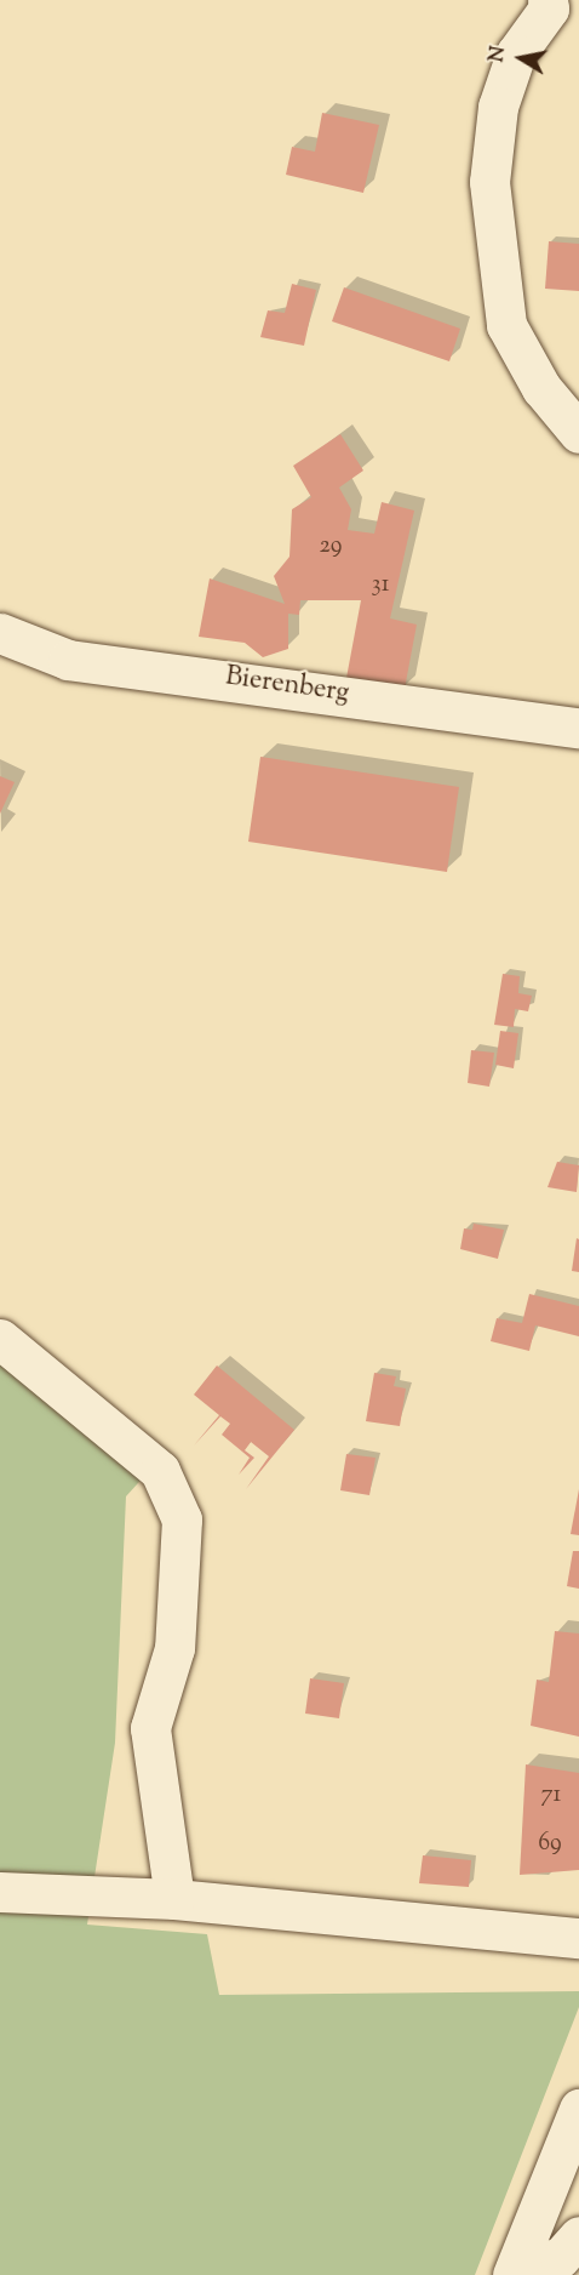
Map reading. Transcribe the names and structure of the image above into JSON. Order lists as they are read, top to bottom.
{
  "streets": {
    "street": ["Bierenberg"]
  },
  "house_numbers": [
    "29",
    "31",
    "71",
    "69"
  ],
  "north": "left"
}
